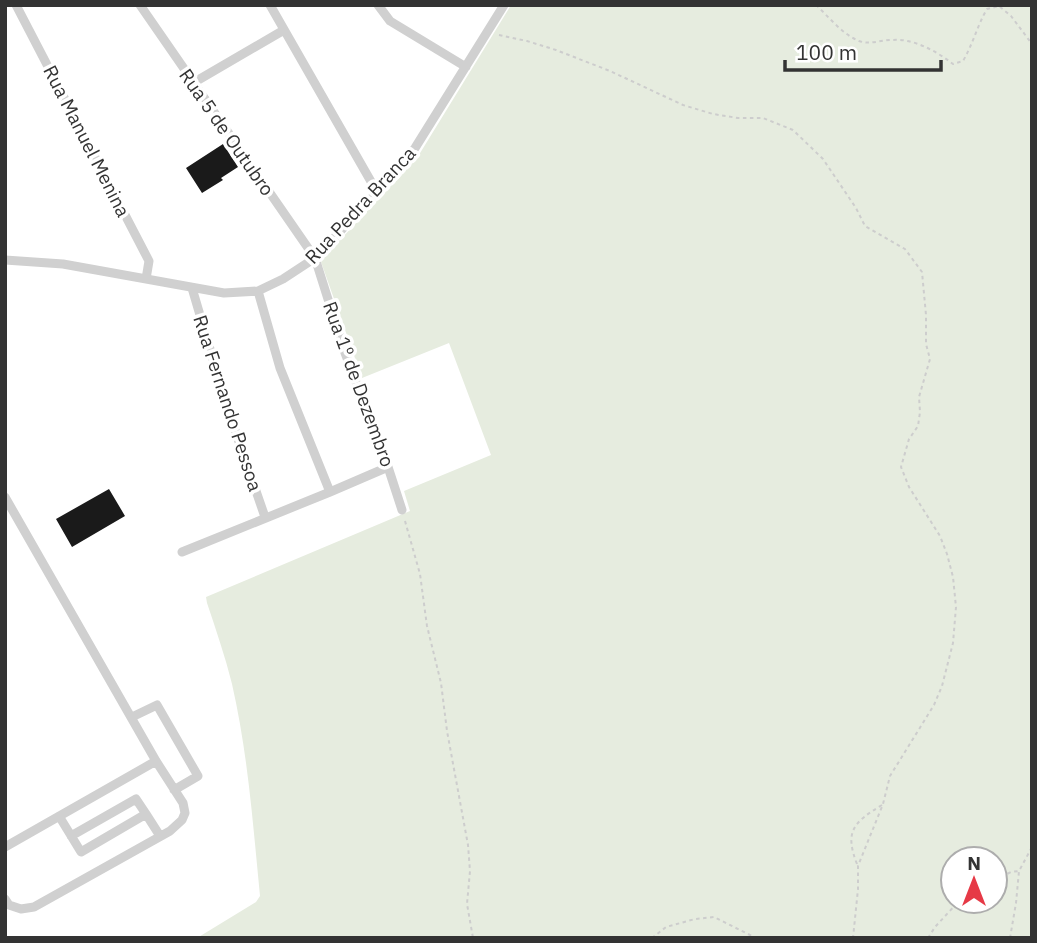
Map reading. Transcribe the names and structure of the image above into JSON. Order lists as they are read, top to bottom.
{
  "streets": {
    "street": [
      "Rua 5 de Outubro",
      "Rua Manuel Menina",
      "Rua Pedra Branca",
      "Rua 1º de Dezembro",
      "Rua Fernando Pessoa"
    ]
  },
  "crossings": [
    ["Rua 5 de Outubro", "Rua Pedra Branca"],
    ["Rua 5 de Outubro", "Rua 1º de Dezembro"],
    ["Rua Manuel Menina", "Rua Pedra Branca"],
    ["Rua Pedra Branca", "Rua 1º de Dezembro"],
    ["Rua Pedra Branca", "Rua Fernando Pessoa"]
  ],
  "scale_bar": "100 m",
  "north": "top"
}
